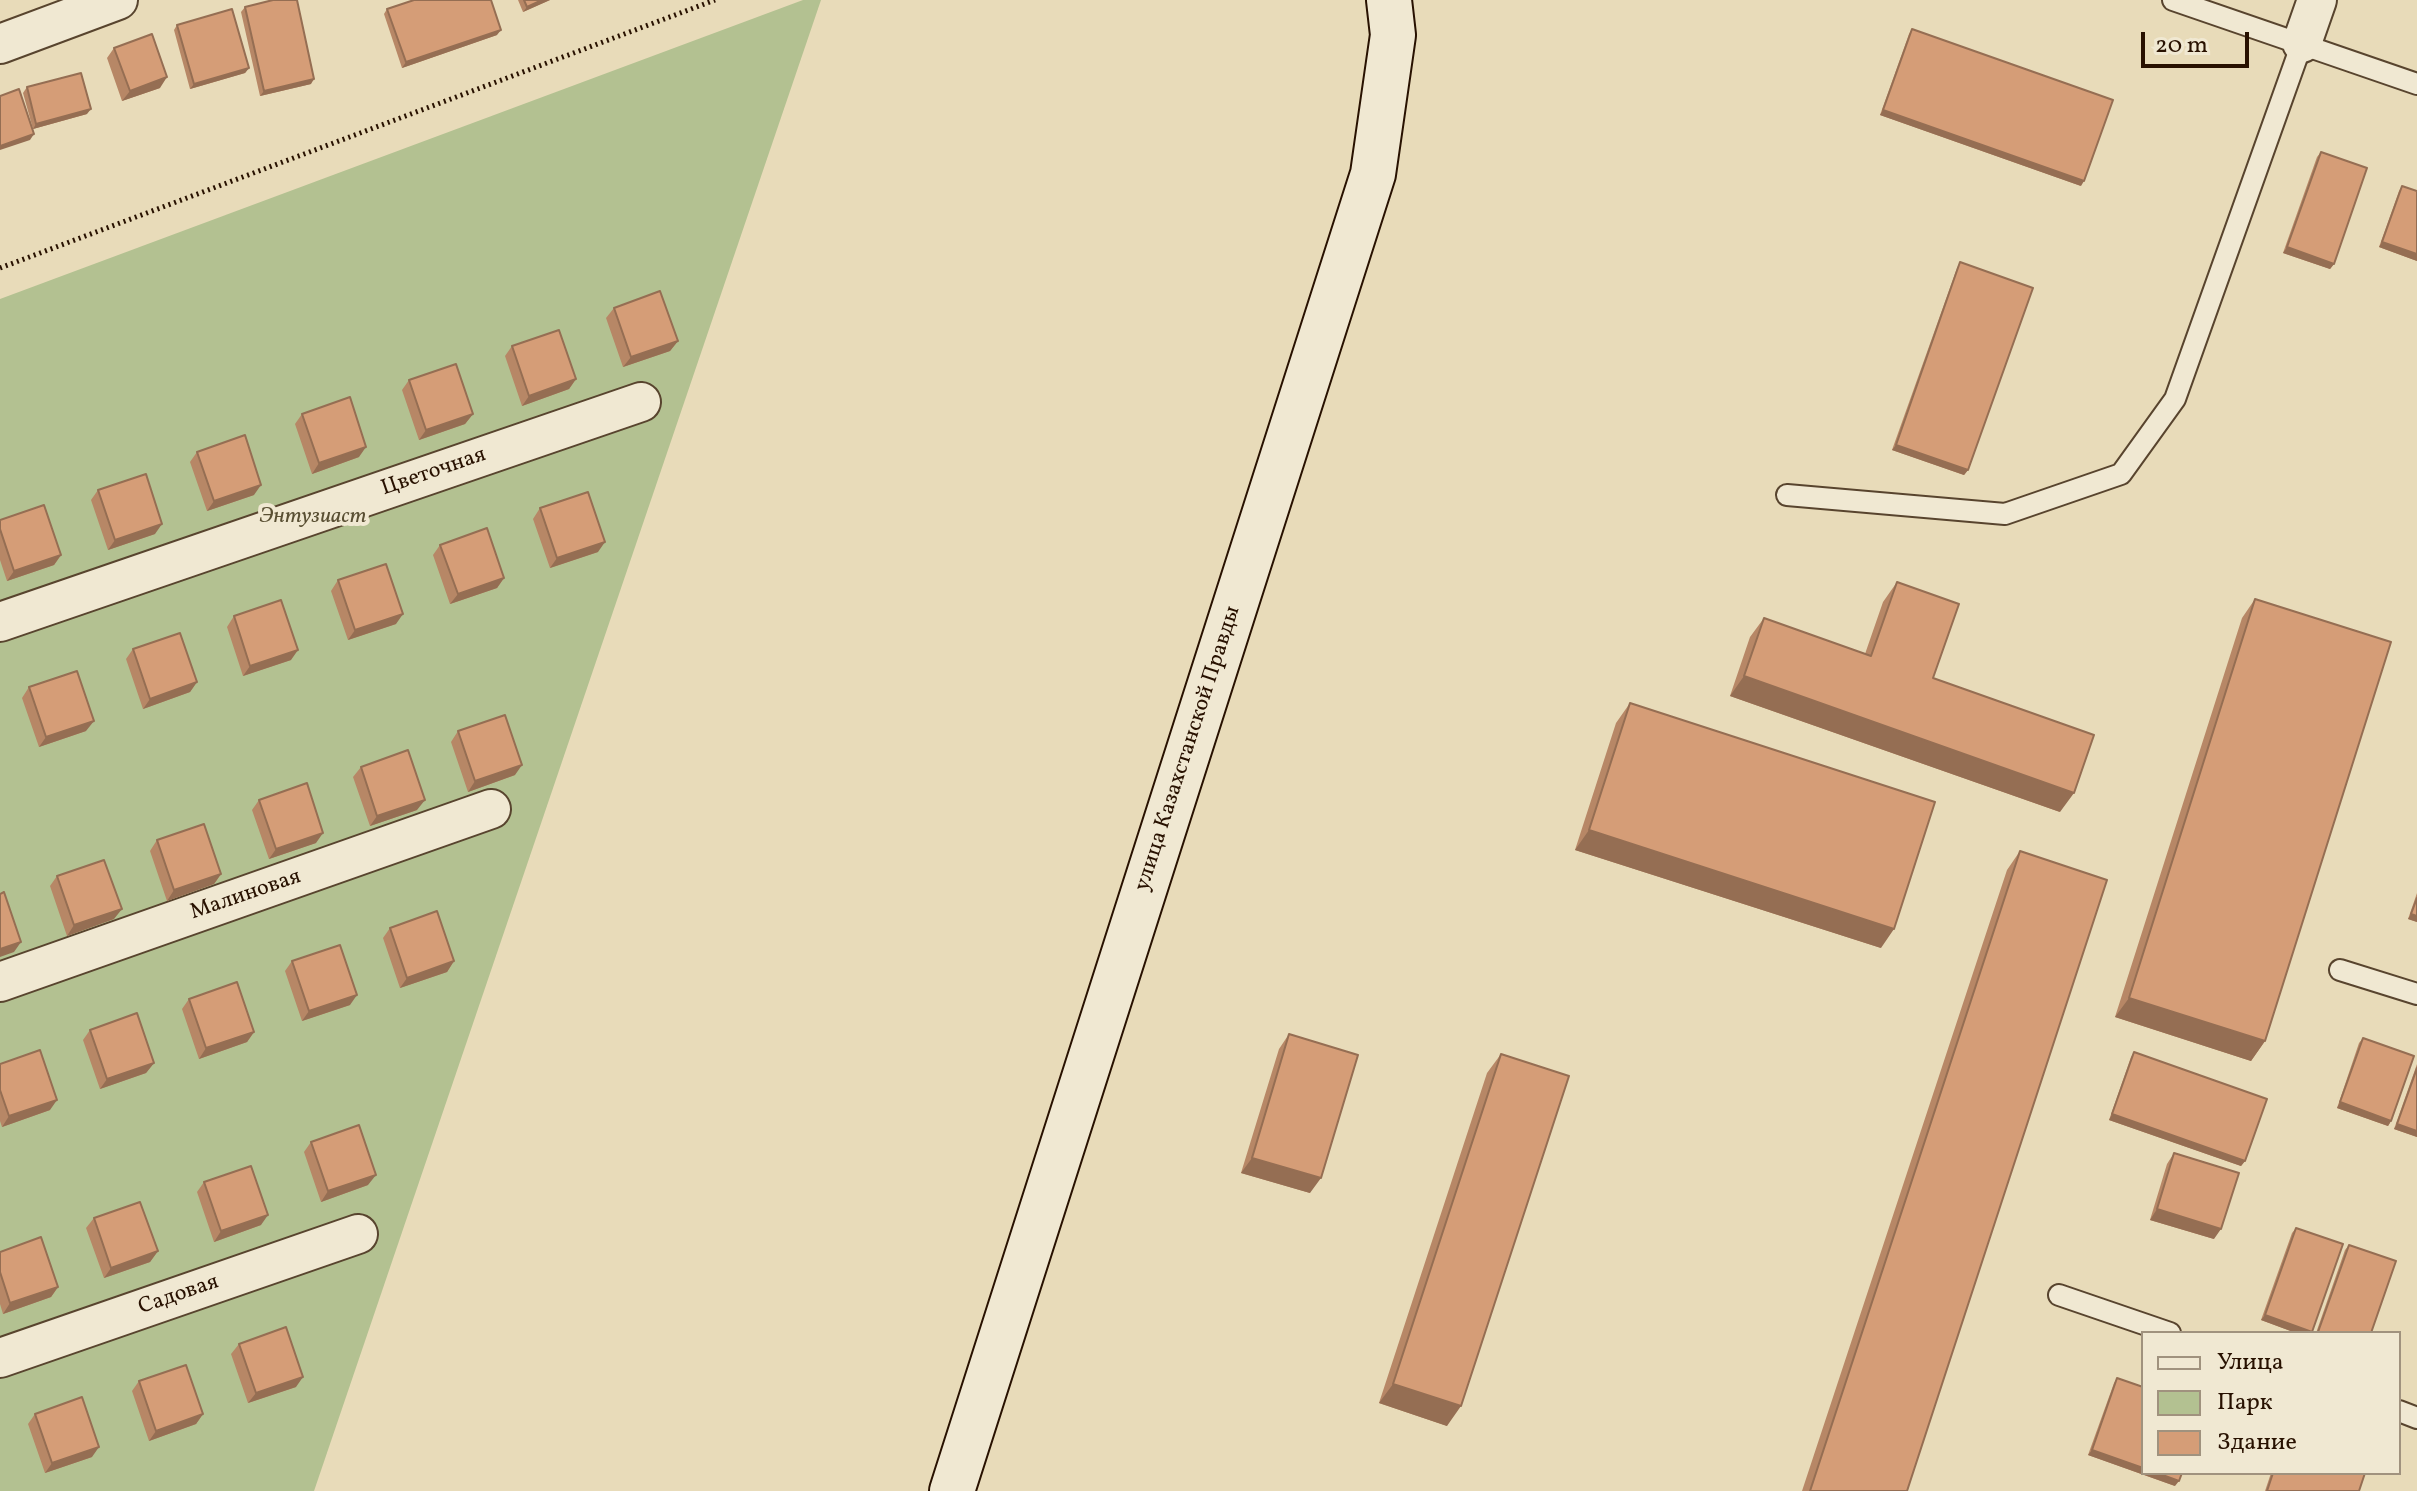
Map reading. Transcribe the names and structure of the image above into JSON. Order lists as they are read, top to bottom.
{
  "streets": {
    "street": [
      "Цветочная",
      "улица Казахстанской Правды",
      "Малиновая",
      "Садовая"
    ]
  },
  "parks": ["Энтузиаст"],
  "legend": ["Улица", "Парк", "Здание"],
  "scale_bar": "20 m"
}
